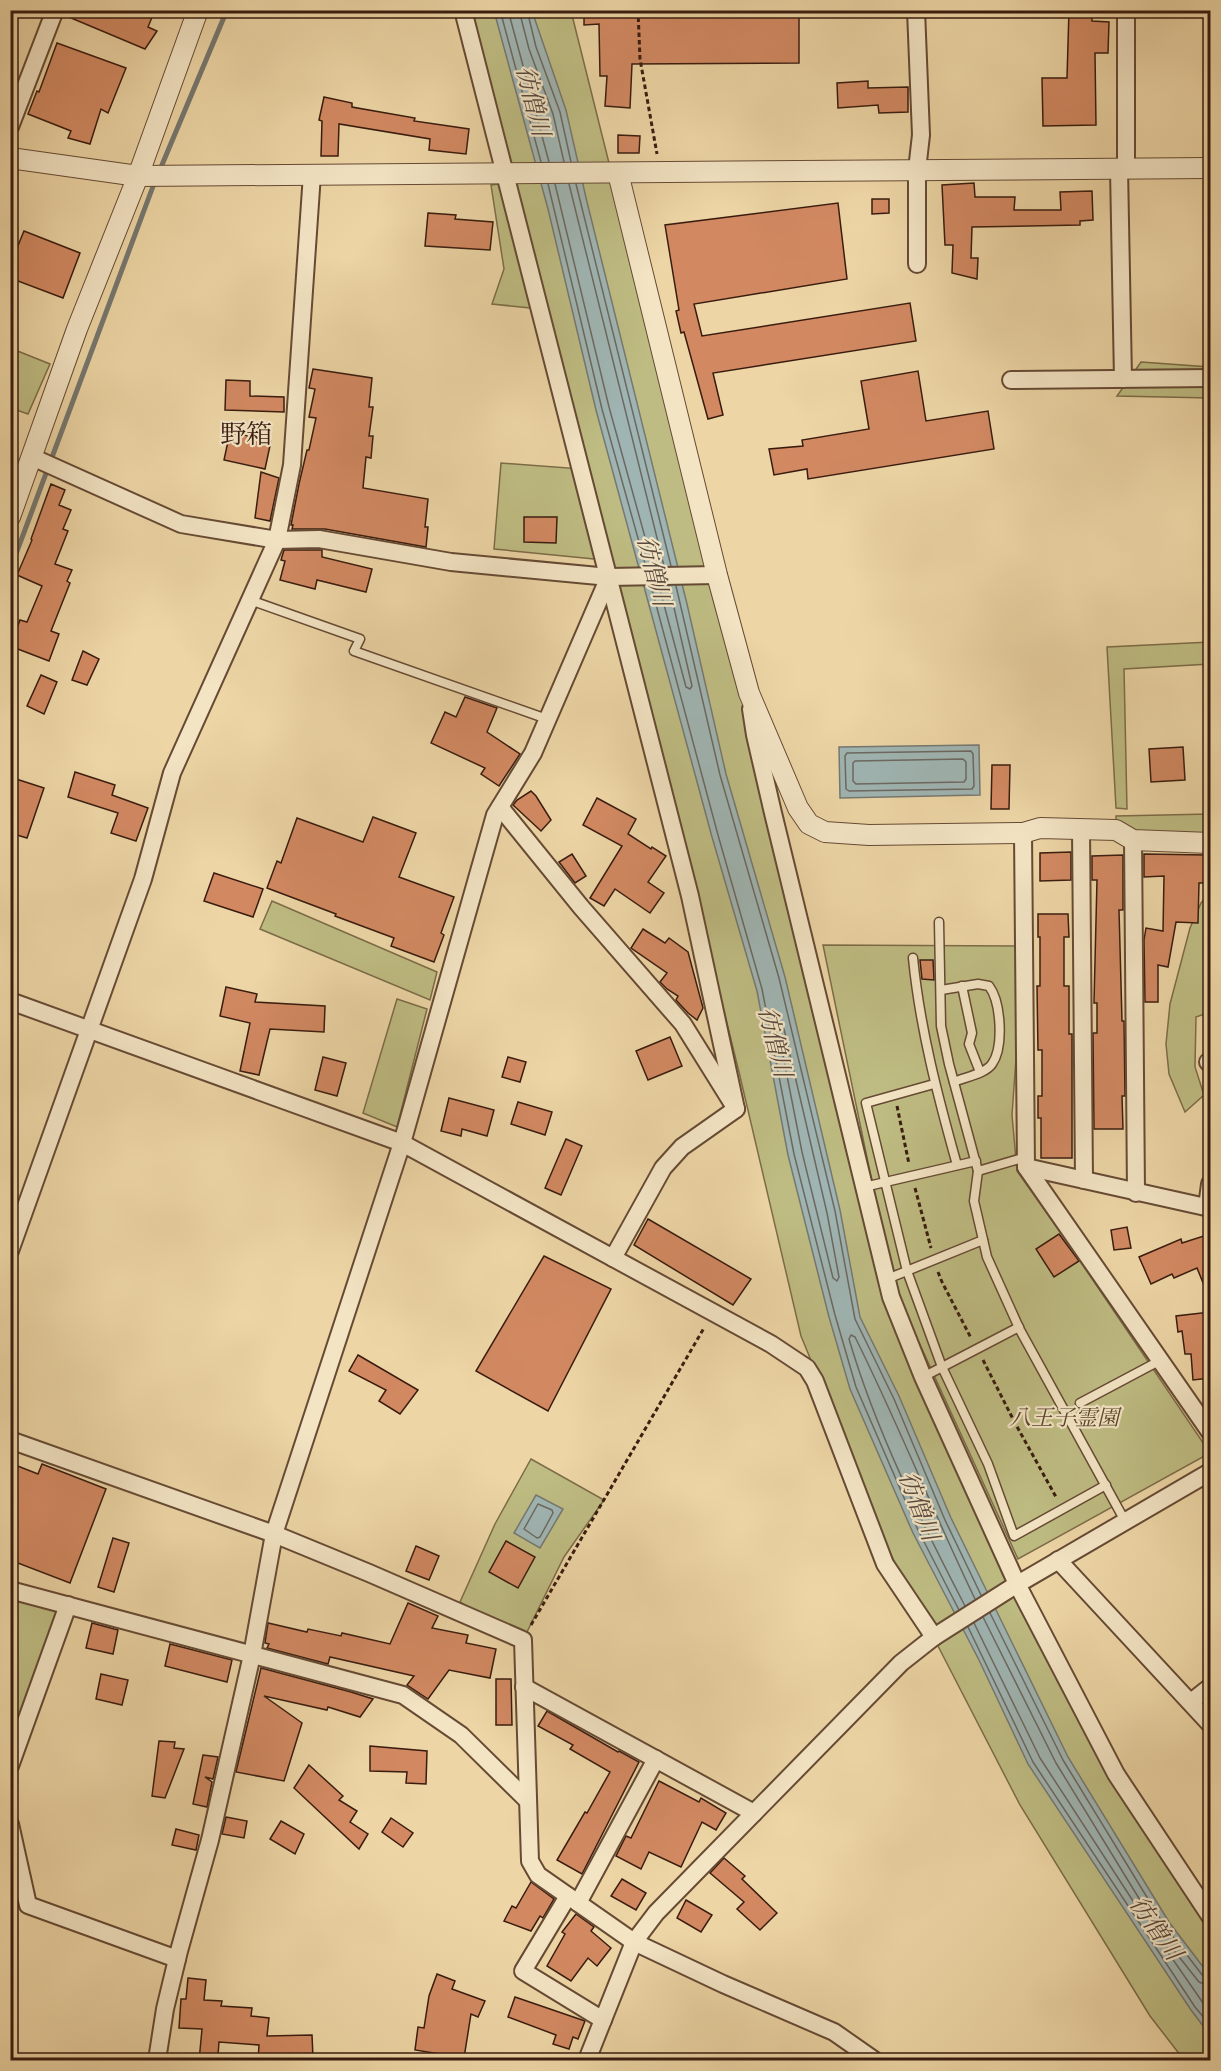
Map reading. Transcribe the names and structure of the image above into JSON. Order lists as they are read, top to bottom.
{
  "districts": ["野箱"],
  "water": ["彷僧川"],
  "parks": ["八王子霊園"]
}
